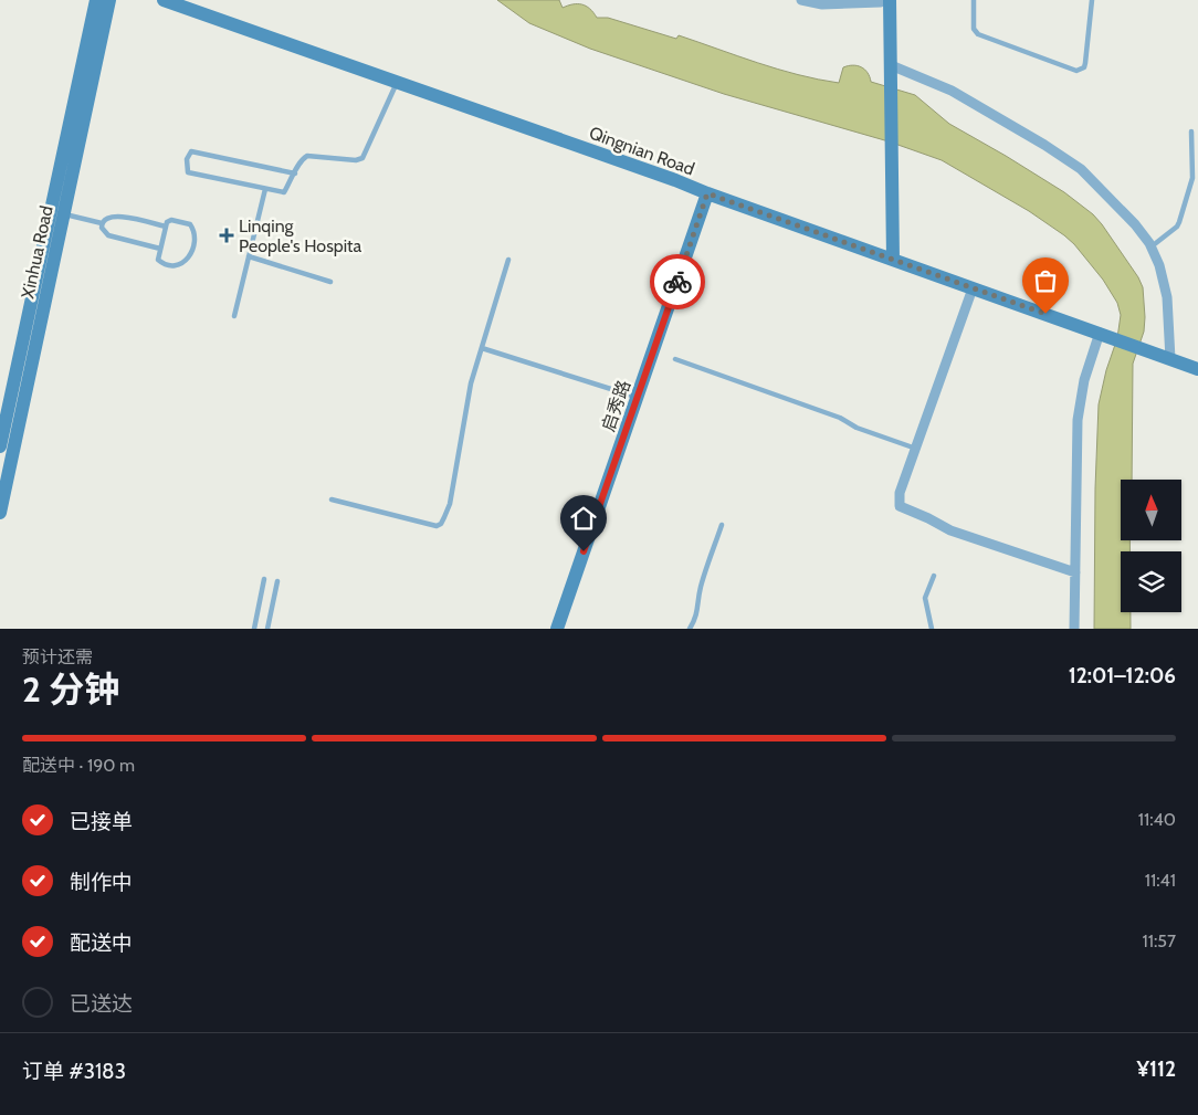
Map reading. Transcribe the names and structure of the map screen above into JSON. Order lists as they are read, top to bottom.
{
  "streets": {
    "street": ["Qingnian Road", "Xinhua Road", "启秀路"]
  },
  "crossings": [
    ["Qingnian Road", "启秀路"]
  ],
  "places": {
    "health": ["Linqing People's Hospita"]
  },
  "north": "top",
  "page": {
    "heading": ["2 分钟", "预计还需", "12:01–12:06"],
    "panel": ["订单 #3183", "¥112"],
    "bar": "配送中 · 190 m",
    "list": [
      ["已接单", "11:40"],
      ["制作中", "11:41"],
      ["配送中", "11:57"],
      "已送达"
    ]
  }
}
